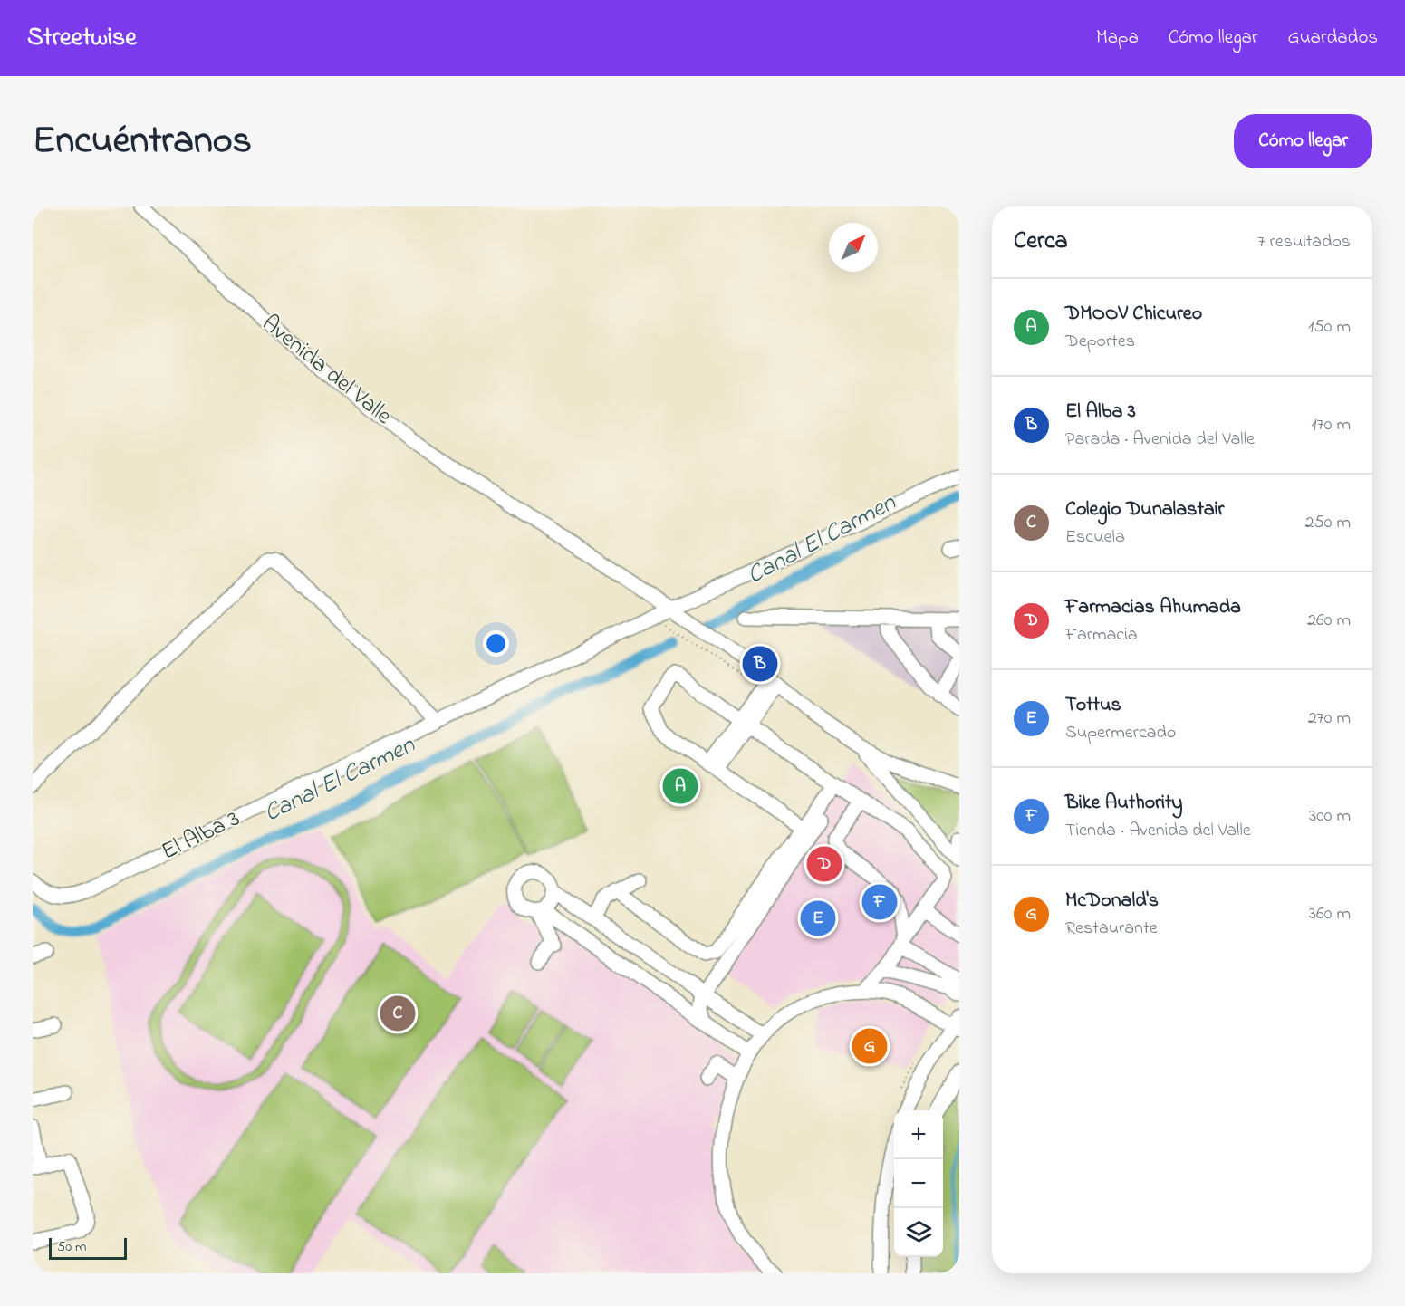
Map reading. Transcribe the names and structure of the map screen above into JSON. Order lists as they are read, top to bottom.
{
  "streets": {
    "street": ["Avenida del Valle", "El Alba 3"]
  },
  "crossings": [
    ["Avenida del Valle", "El Alba 3"]
  ],
  "water": ["Canal El Carmen"],
  "scale_bar": "50 m",
  "north": "top right",
  "page": {
    "header": "Streetwise",
    "nav": ["Mapa", "Cómo llegar", "Guardados"],
    "title": "Encuéntranos",
    "buttons": "Cómo llegar",
    "heading": ["Cerca", "7 resultados"],
    "list": [
      {
        "mark": "A",
        "name": "DMOOV Chicureo",
        "note": "Deportes",
        "value": "150 m"
      },
      {
        "mark": "B",
        "name": "El Alba 3",
        "note": "Parada · Avenida del Valle",
        "value": "170 m"
      },
      {
        "mark": "C",
        "name": "Colegio Dunalastair",
        "note": "Escuela",
        "value": "250 m"
      },
      {
        "mark": "D",
        "name": "Farmacias Ahumada",
        "note": "Farmacia",
        "value": "260 m"
      },
      {
        "mark": "E",
        "name": "Tottus",
        "note": "Supermercado",
        "value": "270 m"
      },
      {
        "mark": "F",
        "name": "Bike Authority",
        "note": "Tienda · Avenida del Valle",
        "value": "300 m"
      },
      {
        "mark": "G",
        "name": "McDonald's",
        "note": "Restaurante",
        "value": "360 m"
      }
    ],
    "pins": [
      "B",
      "A",
      "D",
      "F",
      "E",
      "C",
      "G"
    ],
    "map_buttons": ["+", "−"],
    "scale": "50 m"
  }
}
